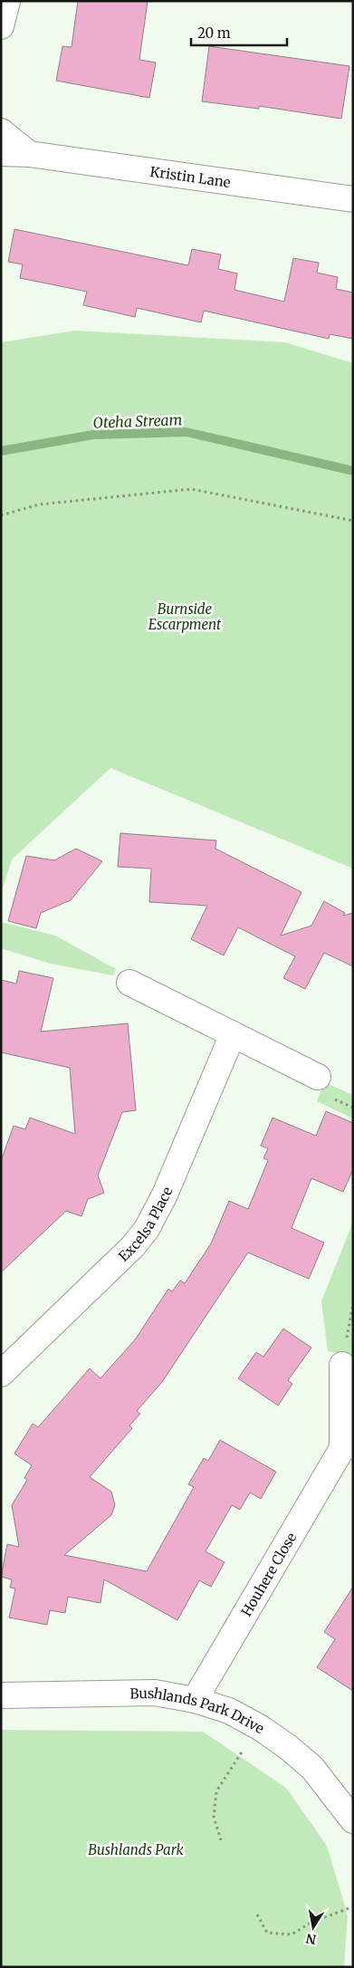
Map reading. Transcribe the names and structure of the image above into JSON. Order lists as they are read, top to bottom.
{
  "streets": {
    "street": [
      "Kristin Lane",
      "Excelsa Place",
      "Houhere Close",
      "Bushlands Park Drive"
    ]
  },
  "crossings": [
    ["Houhere Close", "Bushlands Park Drive"]
  ],
  "water": ["Oteha Stream"],
  "parks": ["Burnside Escarpment", "Bushlands Park"],
  "scale_bar": "20 m",
  "north": "bottom"
}
